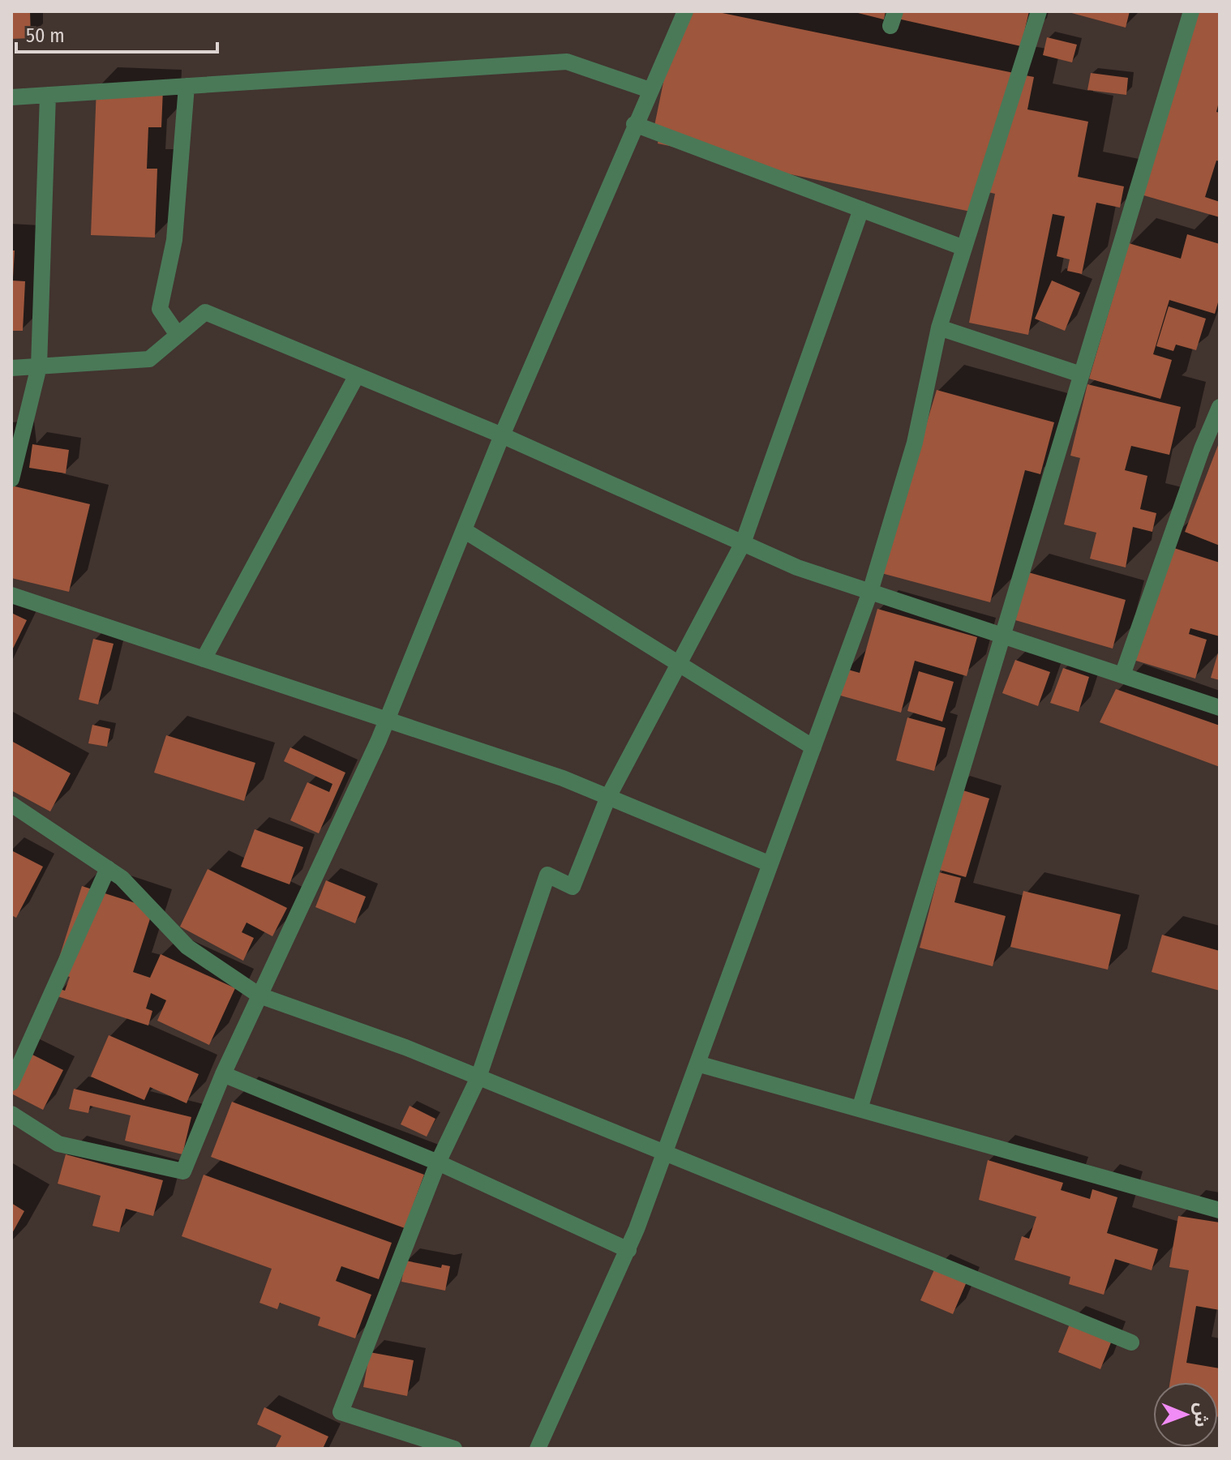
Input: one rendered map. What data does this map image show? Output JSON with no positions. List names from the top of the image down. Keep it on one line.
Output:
{"scale_bar":"50 m","north":"right"}
